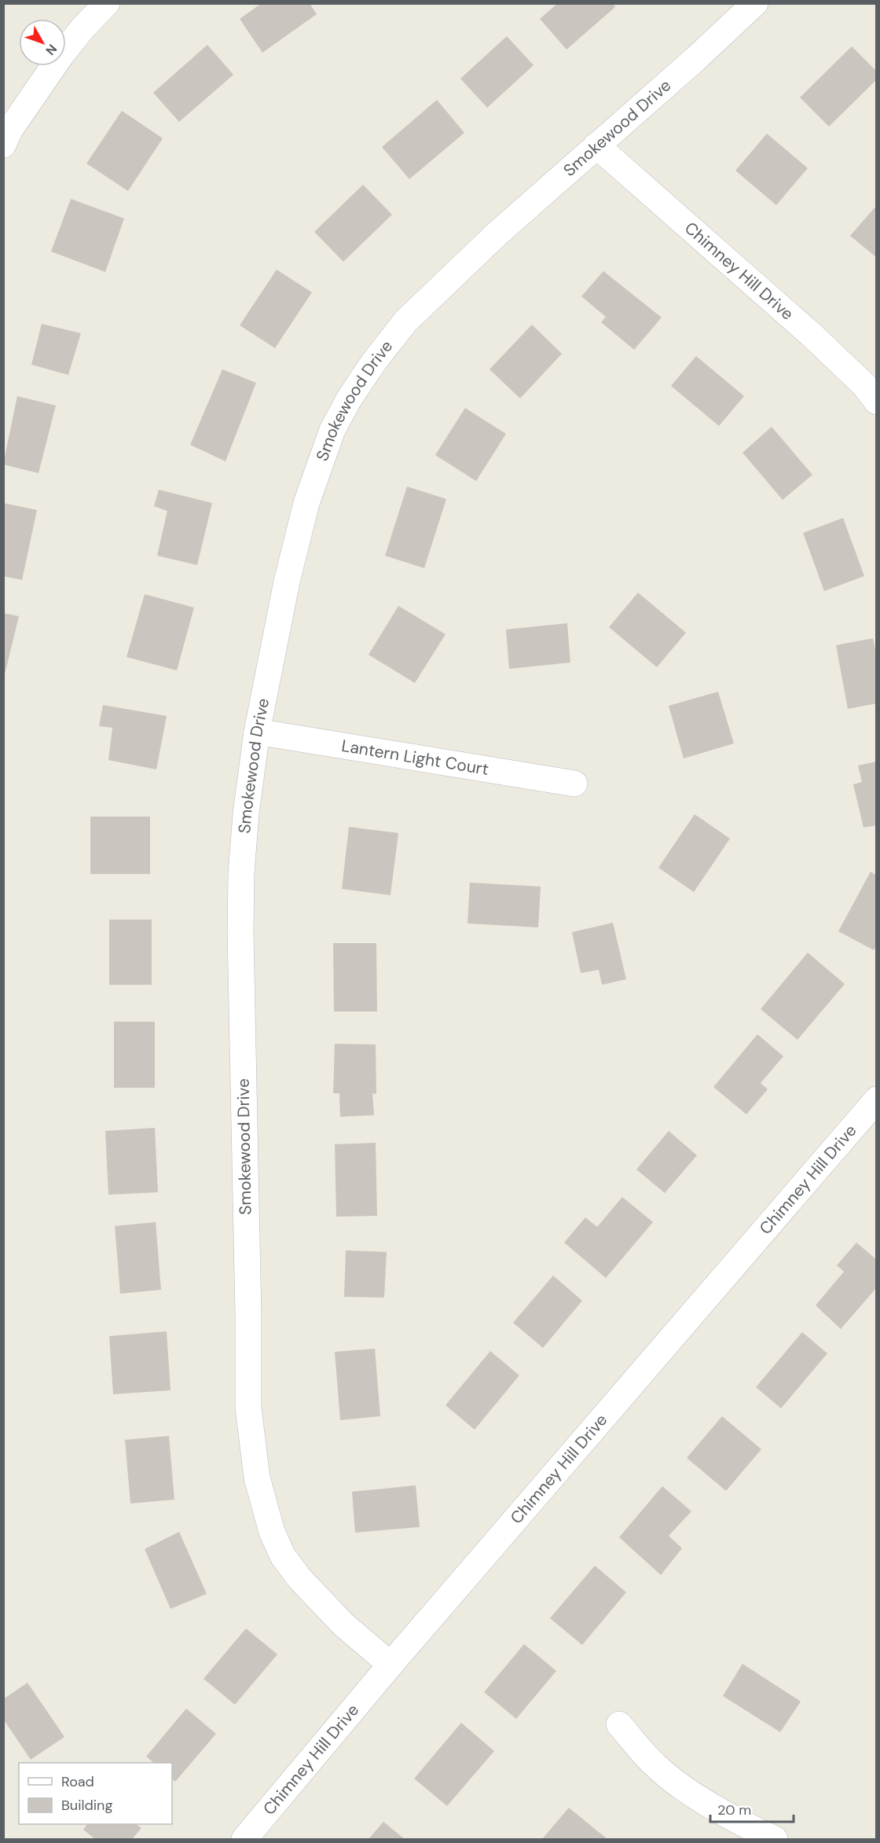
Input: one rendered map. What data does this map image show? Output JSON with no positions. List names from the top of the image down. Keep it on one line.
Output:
{"streets":{"street":["Smokewood Drive","Chimney Hill Drive","Lantern Light Court"]},"crossings":[["Smokewood Drive","Chimney Hill Drive"],["Smokewood Drive","Lantern Light Court"]],"legend":["Road","Building"],"scale_bar":"20 m","north":"bottom right"}
